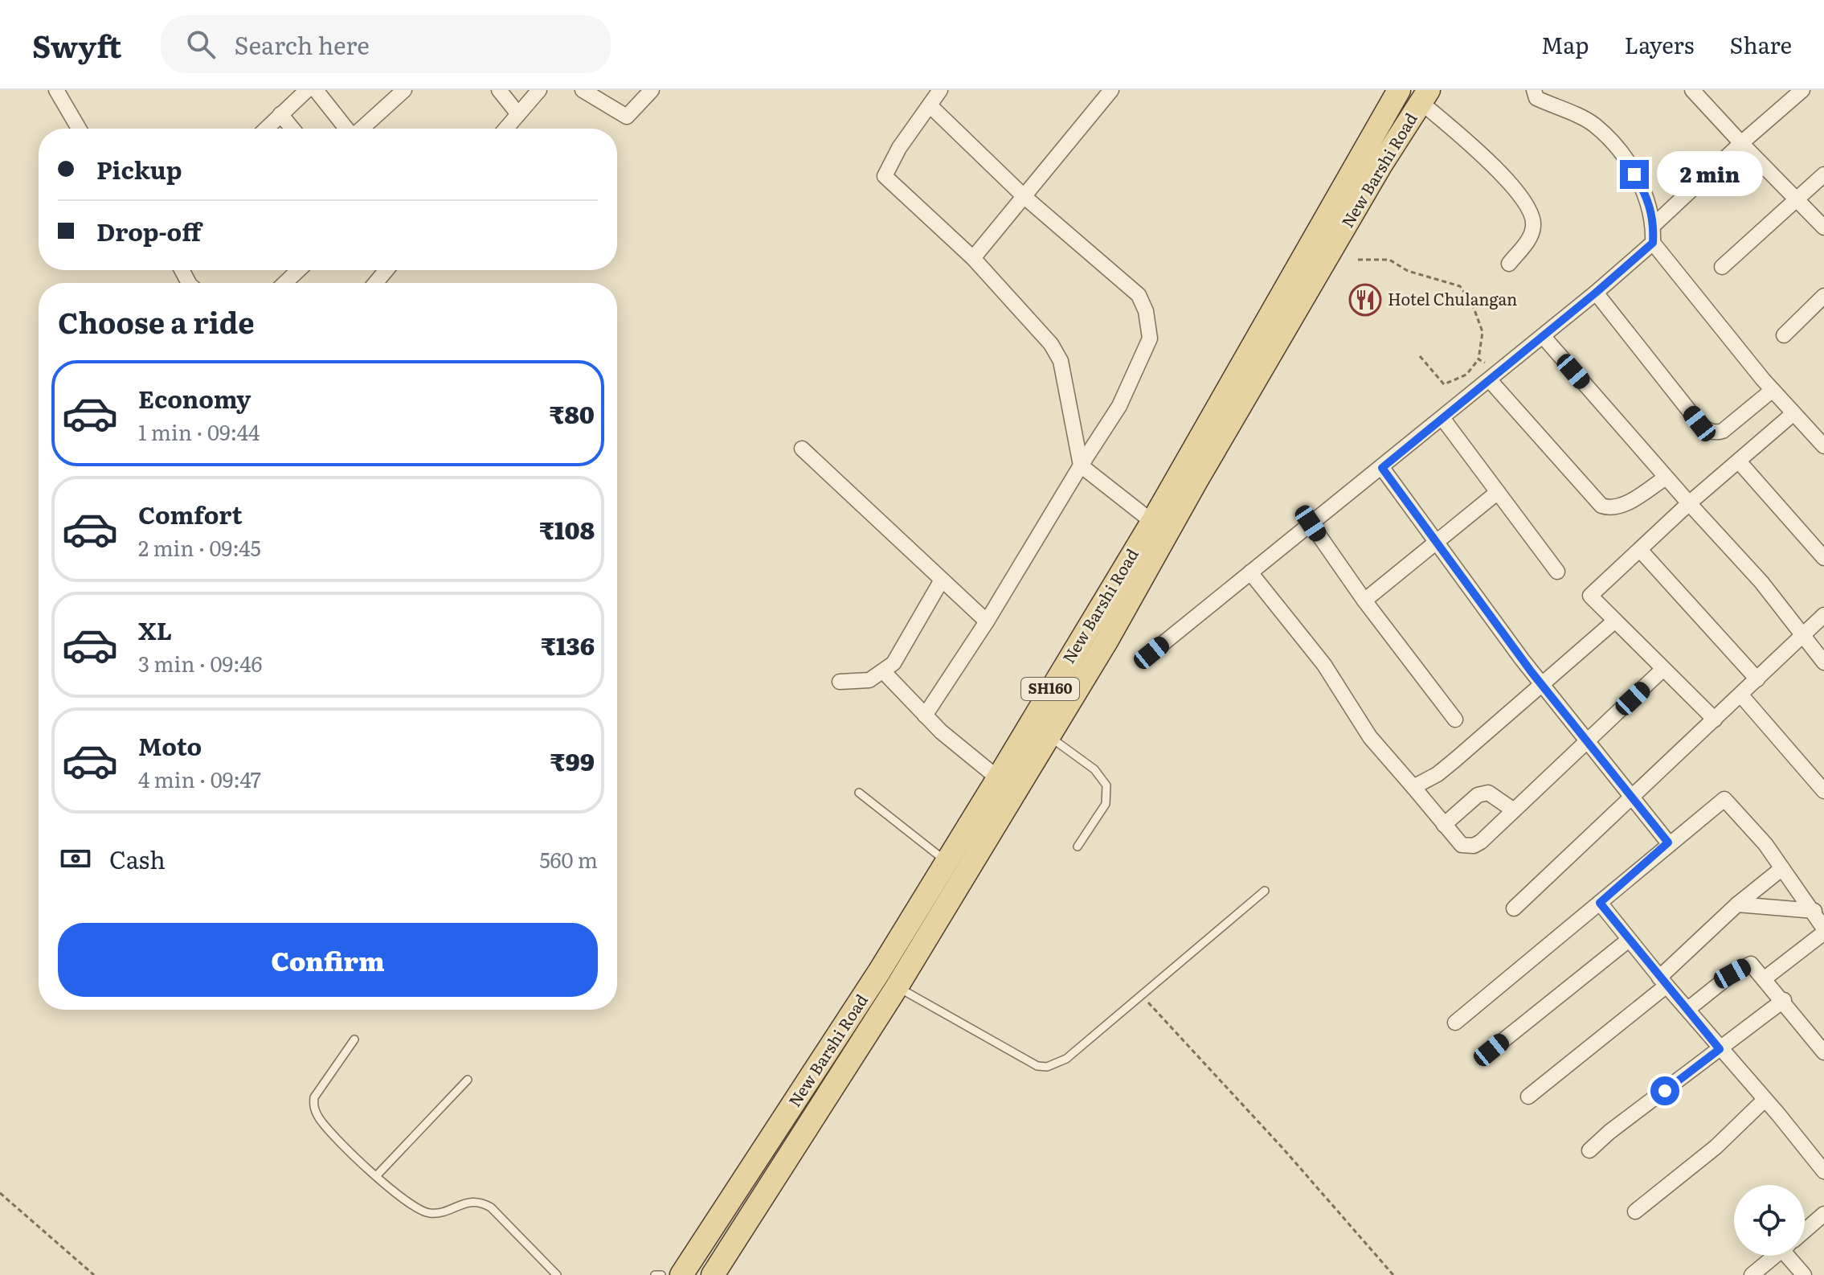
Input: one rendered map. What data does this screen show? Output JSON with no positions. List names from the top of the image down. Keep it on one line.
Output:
{"streets":{"main road":["New Barshi Road","SH160"]},"places":{"restaurant":["Hotel Chulangan"]},"page":{"header":"Swyft","search":"Search here","nav":["Map","Layers","Share"],"banner":["Pickup","Drop-off"],"bubble":"2 min","heading":"Choose a ride","list":[{"name":"Economy","note":"1 min · 09:44","value":"₹80"},{"name":"Comfort","note":"2 min · 09:45","value":"₹108"},{"name":"XL","note":"3 min · 09:46","value":"₹136"},{"name":"Moto","note":"4 min · 09:47","value":"₹99"}],"pay":["Cash","560 m"],"buttons":"Confirm"}}
